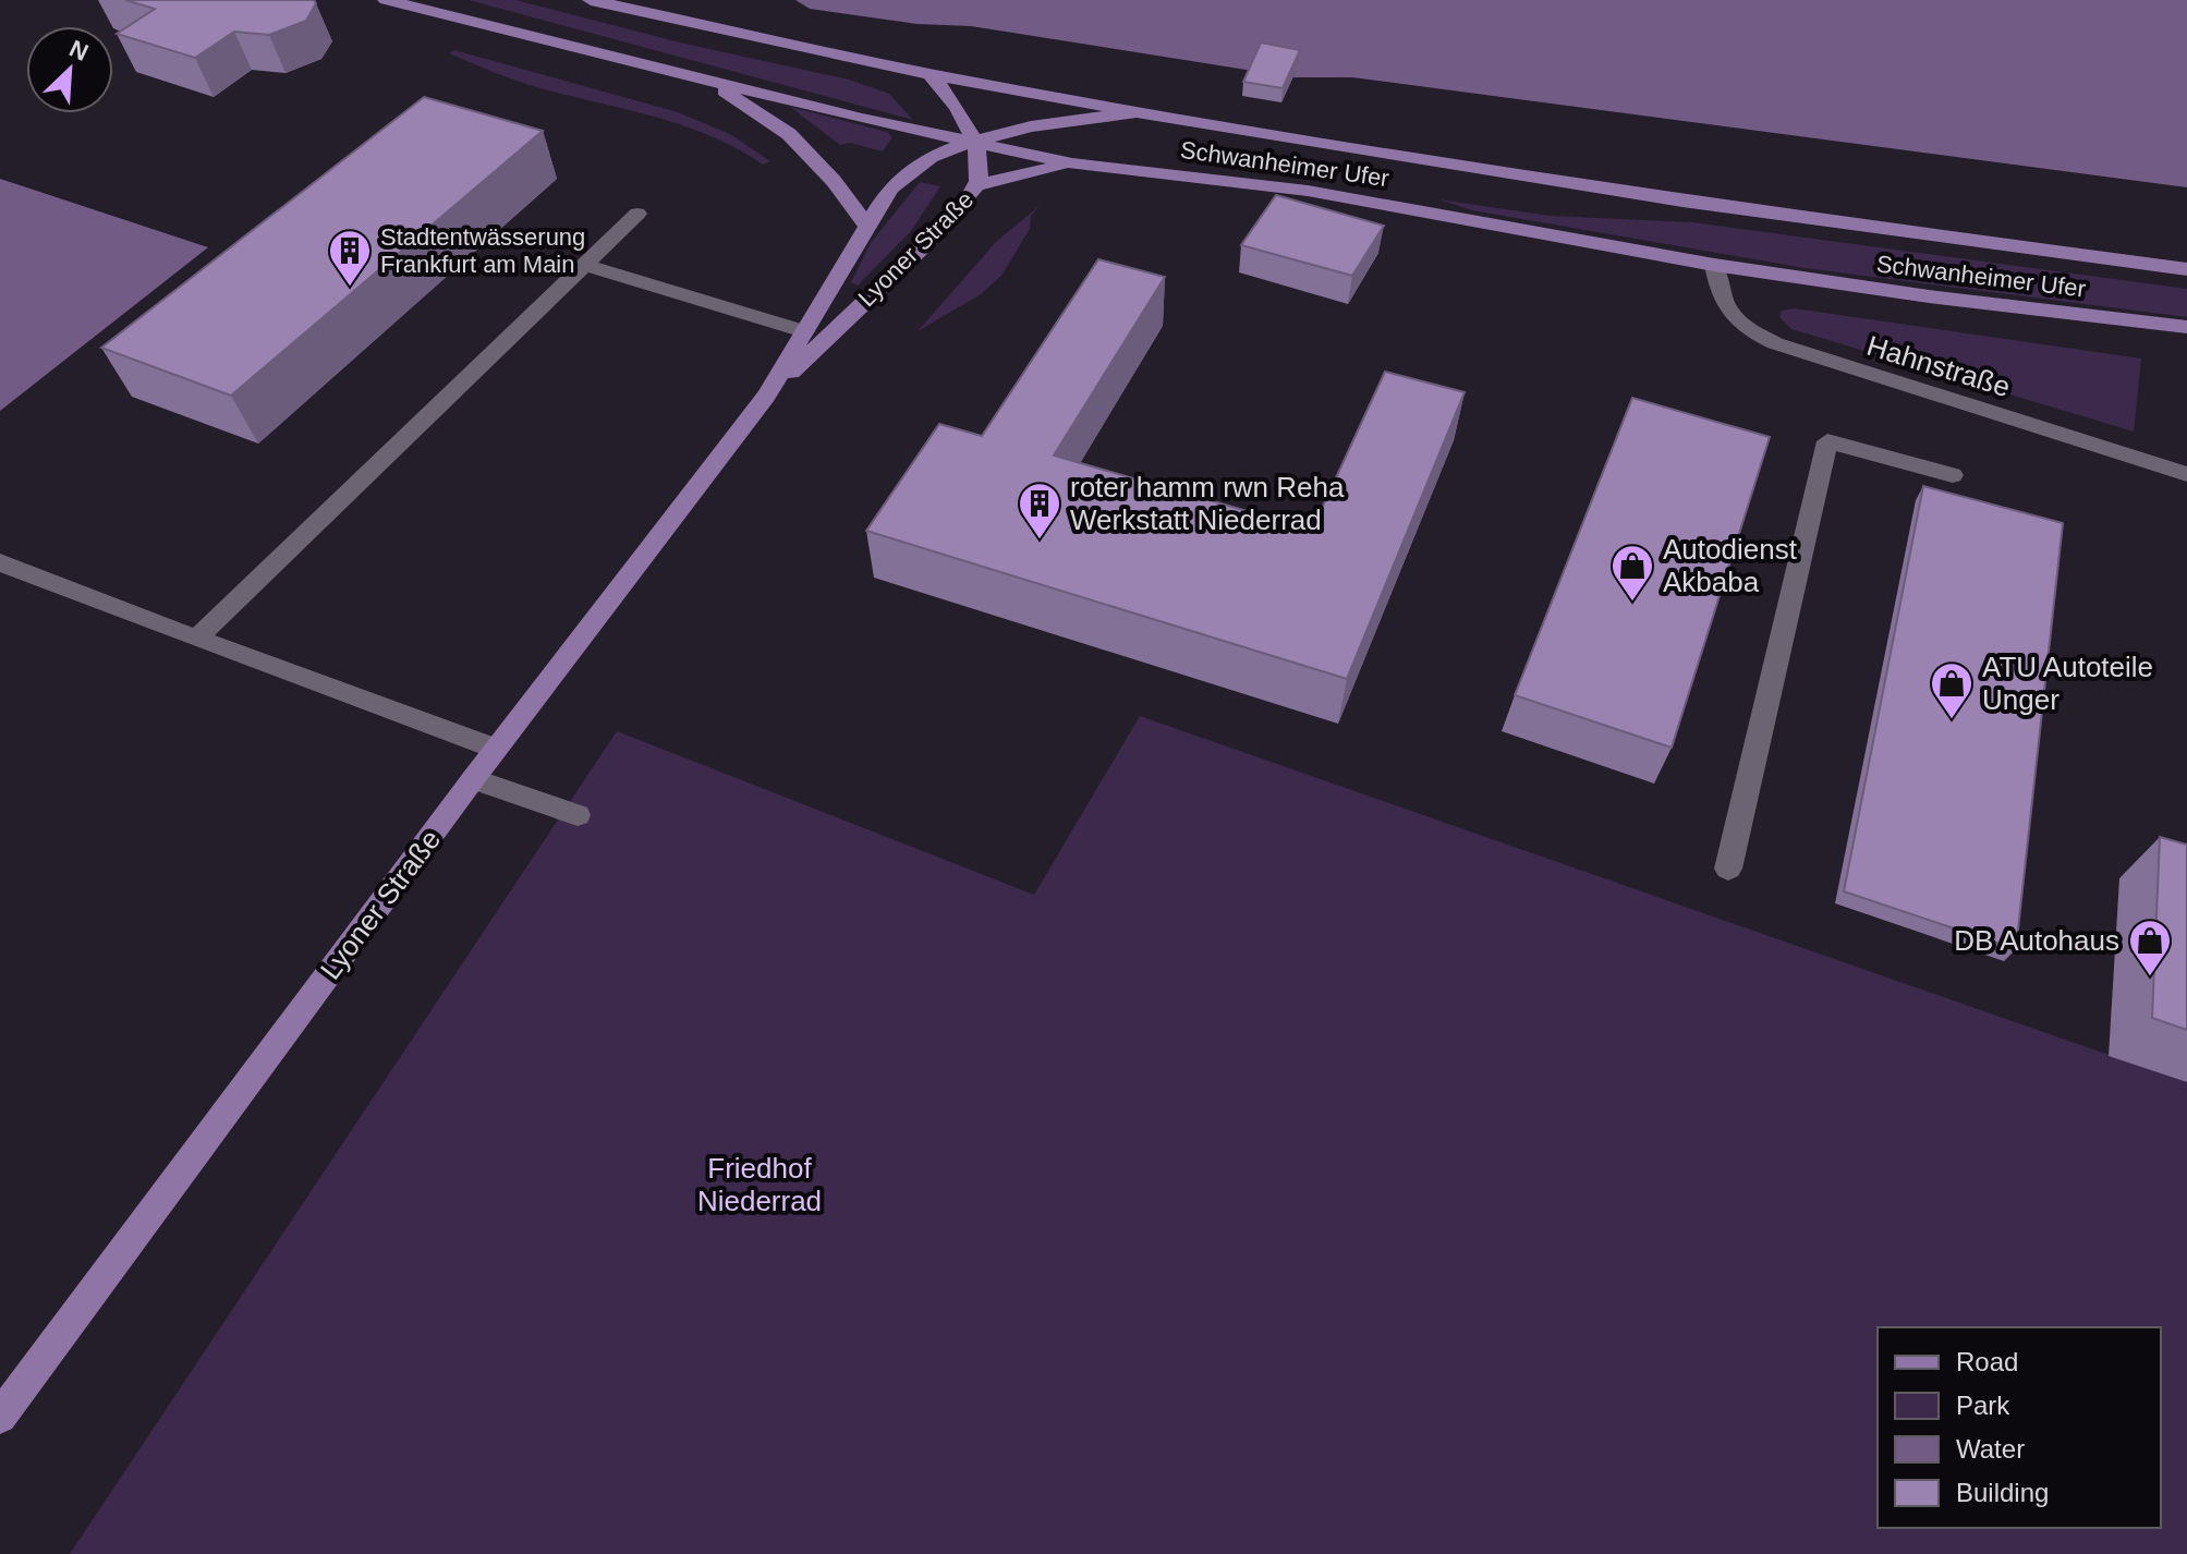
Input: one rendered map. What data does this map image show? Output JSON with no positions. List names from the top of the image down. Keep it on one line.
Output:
{"streets":{"main road":["Schwanheimer Ufer","Lyoner Straße"],"street":["Hahnstraße"]},"crossings":[["Schwanheimer Ufer","Lyoner Straße"],["Schwanheimer Ufer","Hahnstraße"]],"parks":["Friedhof Niederrad"],"places":{"building":["Stadtentwässerung Frankfurt am Main","roter hamm rwn Reha Werkstatt Niederrad"],"shop":["Autodienst Akbaba","ATU Autoteile Unger","DB Autohaus"]},"legend":["Road","Park","Water","Building"],"north":"top right"}
